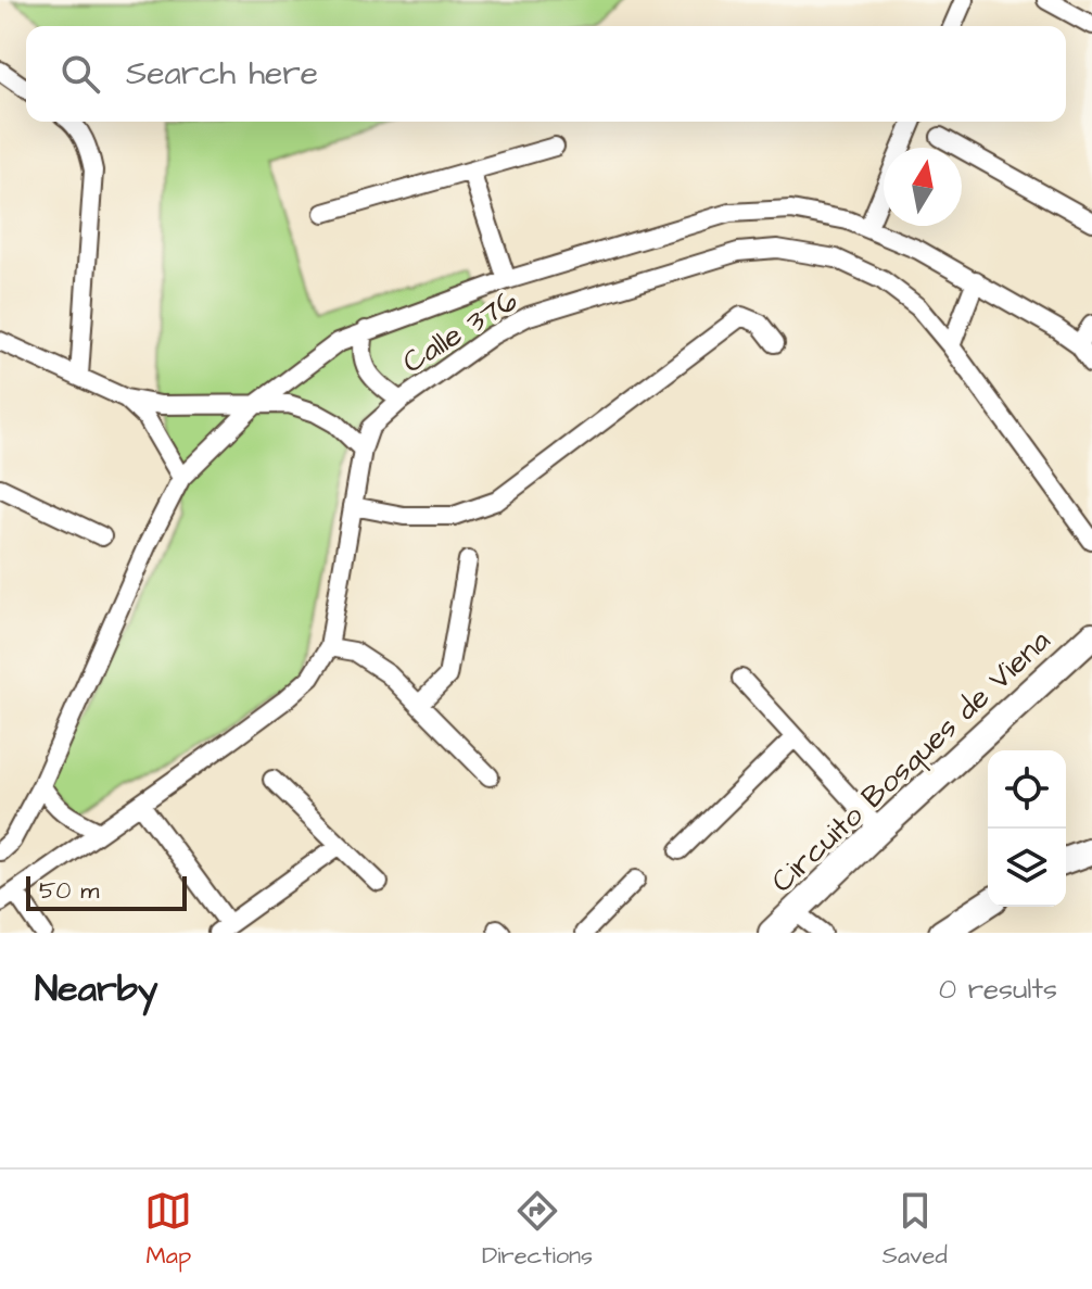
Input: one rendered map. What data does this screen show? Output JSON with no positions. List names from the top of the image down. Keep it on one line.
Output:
{"streets":{"main road":["Circuito Bosques de Viena"],"street":["Calle 376"]},"scale_bar":"50 m","north":"top","page":{"search":"Search here","scale":"50 m","heading":["Nearby","0 results"],"nav":["Map","Directions","Saved"]}}
